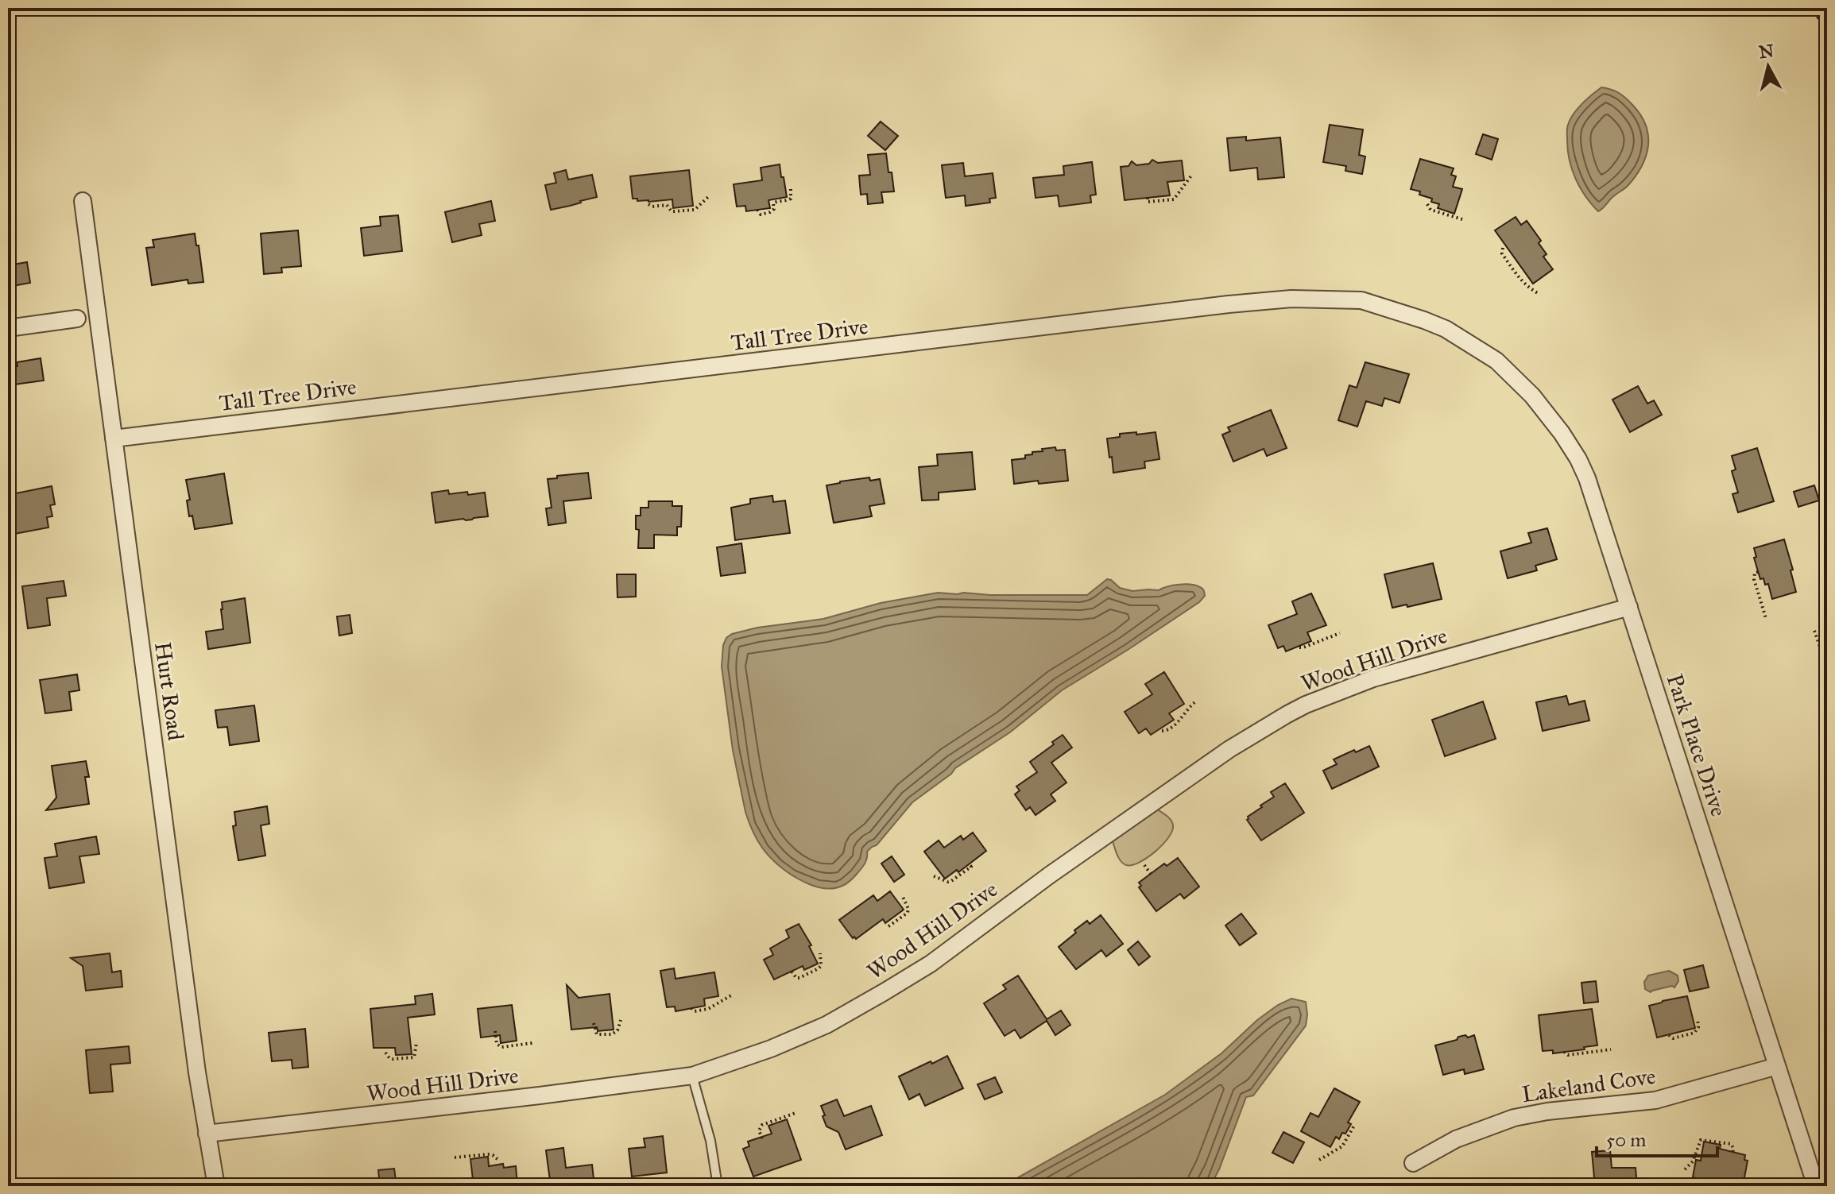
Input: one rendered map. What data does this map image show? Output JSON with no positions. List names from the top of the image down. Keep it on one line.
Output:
{"streets":{"street":["Tall Tree Drive","Wood Hill Drive","Hurt Road","Park Place Drive","Lakeland Cove"]},"crossings":[["Tall Tree Drive","Hurt Road"],["Tall Tree Drive","Park Place Drive"],["Wood Hill Drive","Hurt Road"],["Wood Hill Drive","Park Place Drive"],["Park Place Drive","Lakeland Cove"]],"scale_bar":"50 m","north":"top"}
